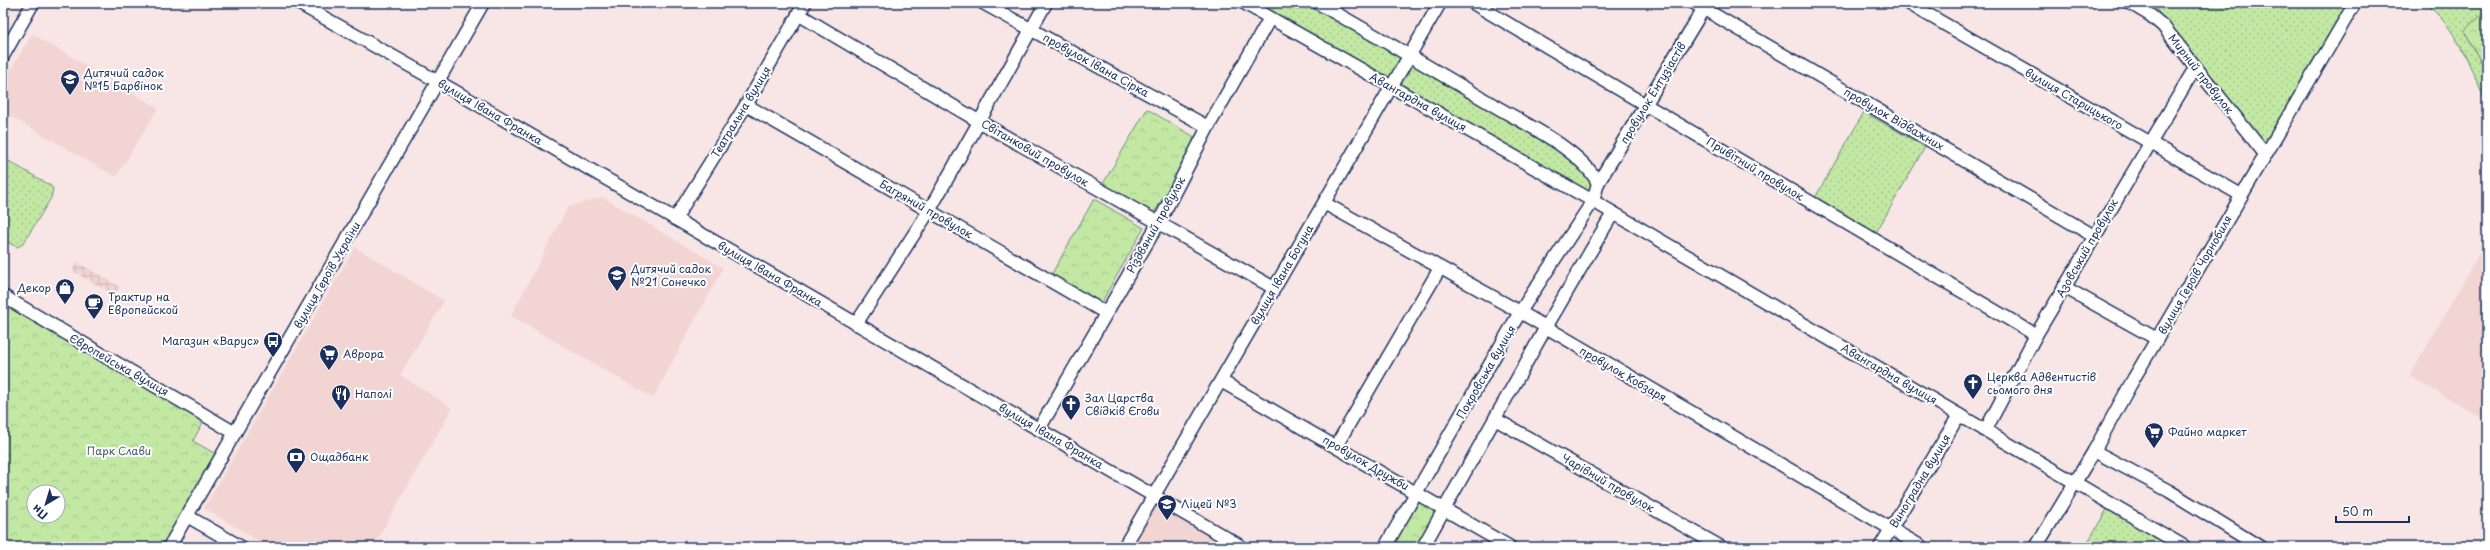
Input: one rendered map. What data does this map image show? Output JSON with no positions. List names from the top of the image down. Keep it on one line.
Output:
{"streets":{"street":["провулок Івана Сірка","Мирний провулок","провулок Ентузіастів","вулиця Старицького","Авангардна вулиця","вулиця Івана Франка","Театральна вулиця","провулок Відважних","Світанковий провулок","Привітний провулок","Багряний провулок","Різдвяний провулок","Азовський провулок","вулиця Героїв України","вулиця Івана Богуна","вулиця Героїв Чорнобиля","Європейська вулиця","Покровська вулиця","провулок Кобзаря","провулок Дружби","Виноградна вулиця","Чарівний провулок"]},"crossings":[["провулок Івана Сірка","Різдвяний провулок"],["Мирний провулок","Азовський провулок"],["Мирний провулок","вулиця Героїв Чорнобиля"],["провулок Ентузіастів","провулок Відважних"],["провулок Ентузіастів","Привітний провулок"],["вулиця Старицького","Азовський провулок"],["вулиця Старицького","вулиця Героїв Чорнобиля"],["Авангардна вулиця","Різдвяний провулок"],["Авангардна вулиця","Азовський провулок"],["Авангардна вулиця","вулиця Івана Богуна"],["Авангардна вулиця","вулиця Героїв Чорнобиля"],["Авангардна вулиця","Покровська вулиця"],["Авангардна вулиця","Виноградна вулиця"],["вулиця Івана Франка","Театральна вулиця"],["вулиця Івана Франка","Різдвяний провулок"],["вулиця Івана Франка","вулиця Героїв України"],["вулиця Івана Франка","вулиця Івана Богуна"],["Театральна вулиця","Світанковий провулок"],["Театральна вулиця","Багряний провулок"],["провулок Відважних","Азовський провулок"],["Світанковий провулок","Різдвяний провулок"],["Світанковий провулок","вулиця Івана Богуна"],["Привітний провулок","Азовський провулок"],["Багряний провулок","Різдвяний провулок"],["вулиця Героїв України","Європейська вулиця"],["вулиця Івана Богуна","провулок Кобзаря"],["вулиця Івана Богуна","провулок Дружби"],["Покровська вулиця","провулок Кобзаря"],["Покровська вулиця","провулок Дружби"],["провулок Кобзаря","Виноградна вулиця"]],"parks":["Парк Слави"],"places":{"school or university":["Дитячий садок №15 Барвінок","Дитячий садок №21 Сонечко","Ліцей №3"],"shop":["Декор"],"cafe":["Трактир на Европейской"],"bus stop":["Магазин «Варус»"],"supermarket":["Аврора","Файно маркет"],"church":["Церква Адвентистів сьомого дня","Зал Царства Свідків Єгови"],"restaurant":["Наполі"],"bank":["Ощадбанк"]},"scale_bar":"50 m","north":"bottom left"}
